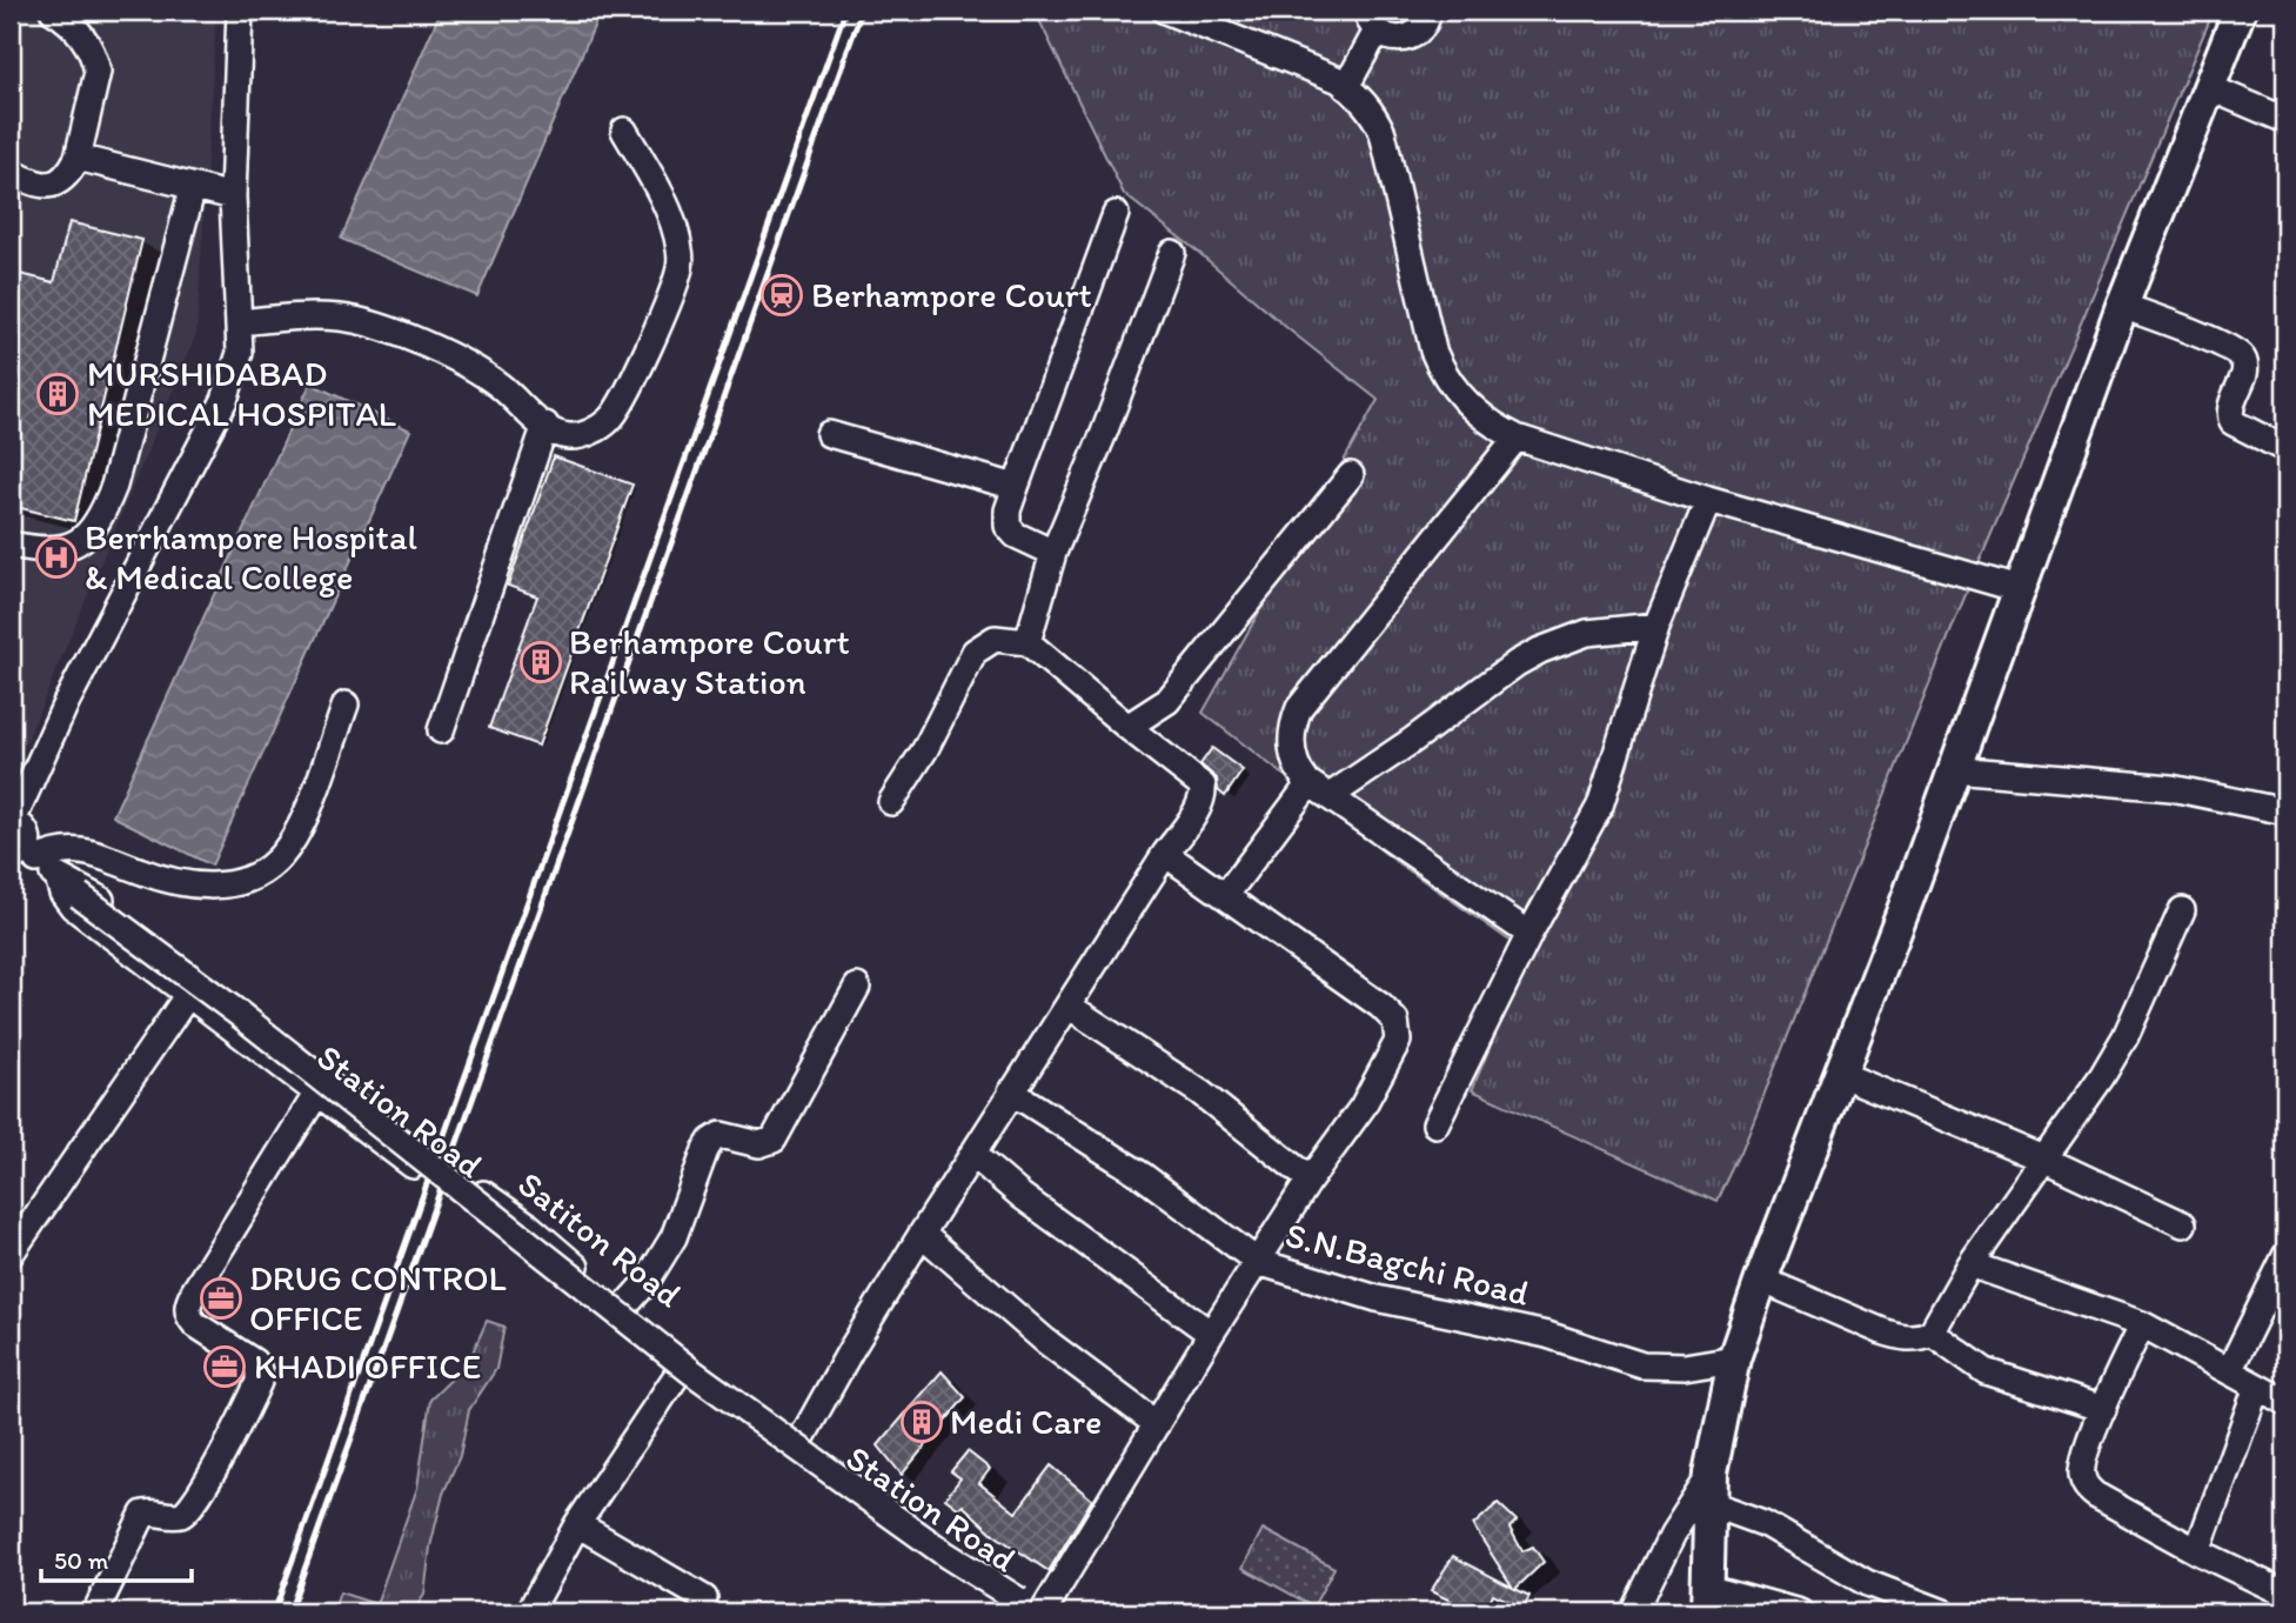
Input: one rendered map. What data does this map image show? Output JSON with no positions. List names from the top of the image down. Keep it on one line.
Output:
{"streets":{"street":["Station Road","Satiton Road","S.N.Bagchi Road"]},"crossings":[["Station Road","Satiton Road"]],"places":{"station":["Berhampore Court"],"building":["MURSHIDABAD MEDICAL HOSPITAL","Berhampore Court Railway Station","Medi Care"],"hospital":["Berrhampore Hospital & Medical College"],"office":["DRUG CONTROL OFFICE","KHADI OFFICE"]},"scale_bar":"50 m"}
